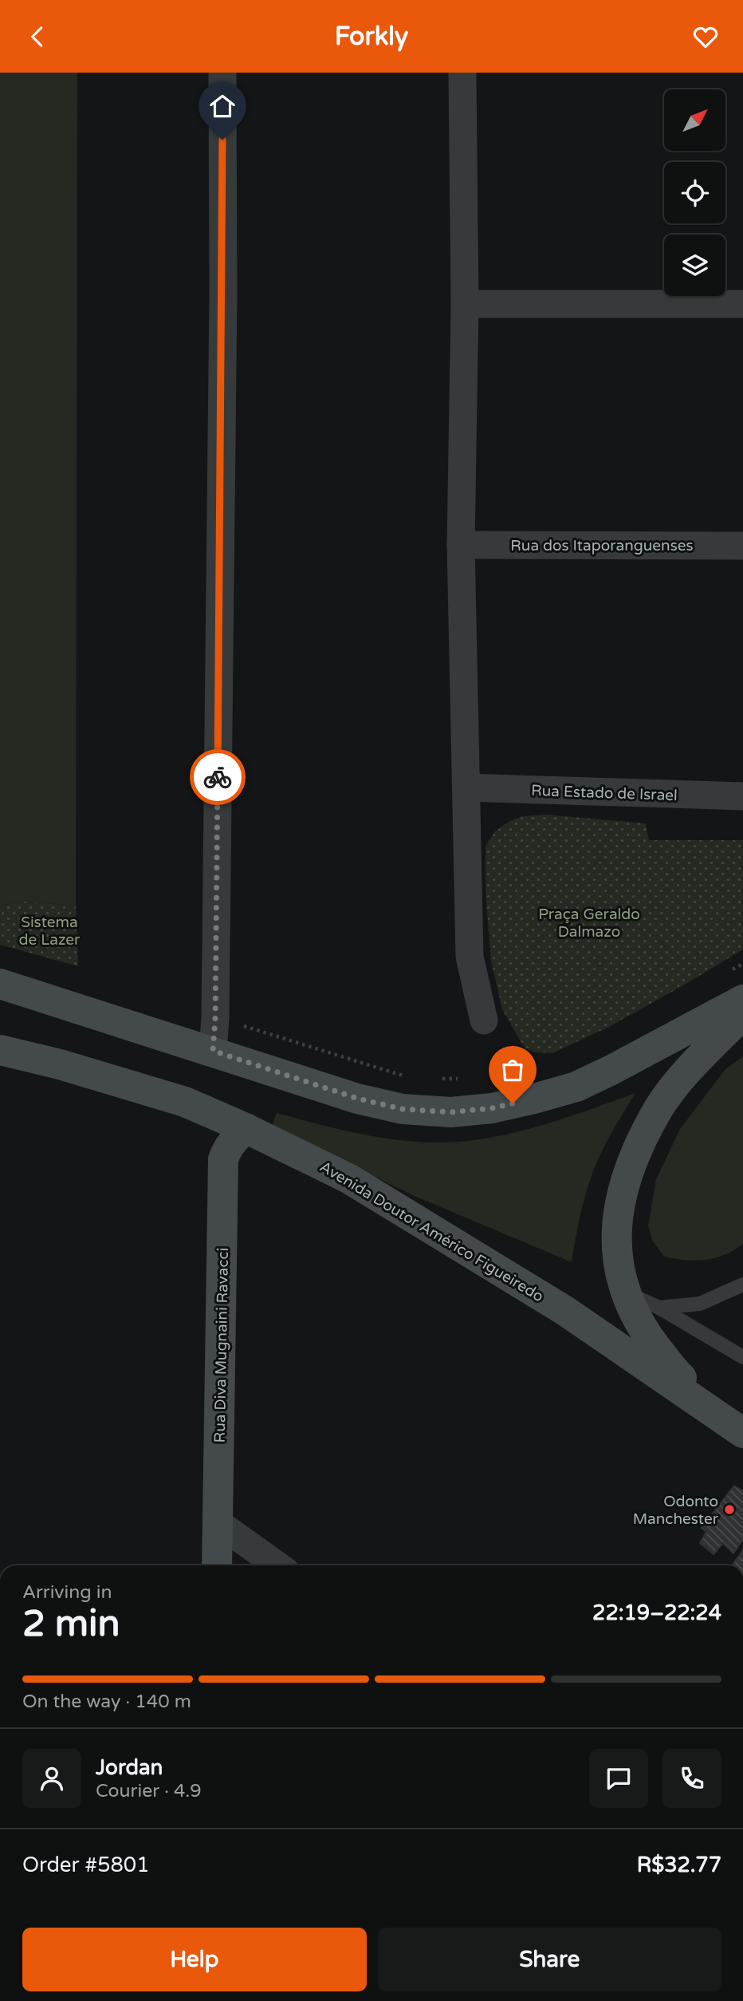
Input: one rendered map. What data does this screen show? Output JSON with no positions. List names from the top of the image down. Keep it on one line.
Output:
{"streets":{"main road":["Avenida Doutor Américo Figueiredo","Rua Diva Mugnaini Ravacci"],"street":["Rua dos Itaporanguenses","Rua Estado de Israel"]},"crossings":[["Avenida Doutor Américo Figueiredo","Rua Diva Mugnaini Ravacci"]],"parks":["Praça Geraldo Dalmazo","Sistema de Lazer"],"places":["Odonto Manchester"],"north":"top right","page":{"header":"Forkly","heading":["2 min","Arriving in","22:19–22:24"],"panel":["Jordan","Courier · 4.9","Order #5801","R$32.77"],"bar":"On the way · 140 m","buttons":["Help","Share"]}}
